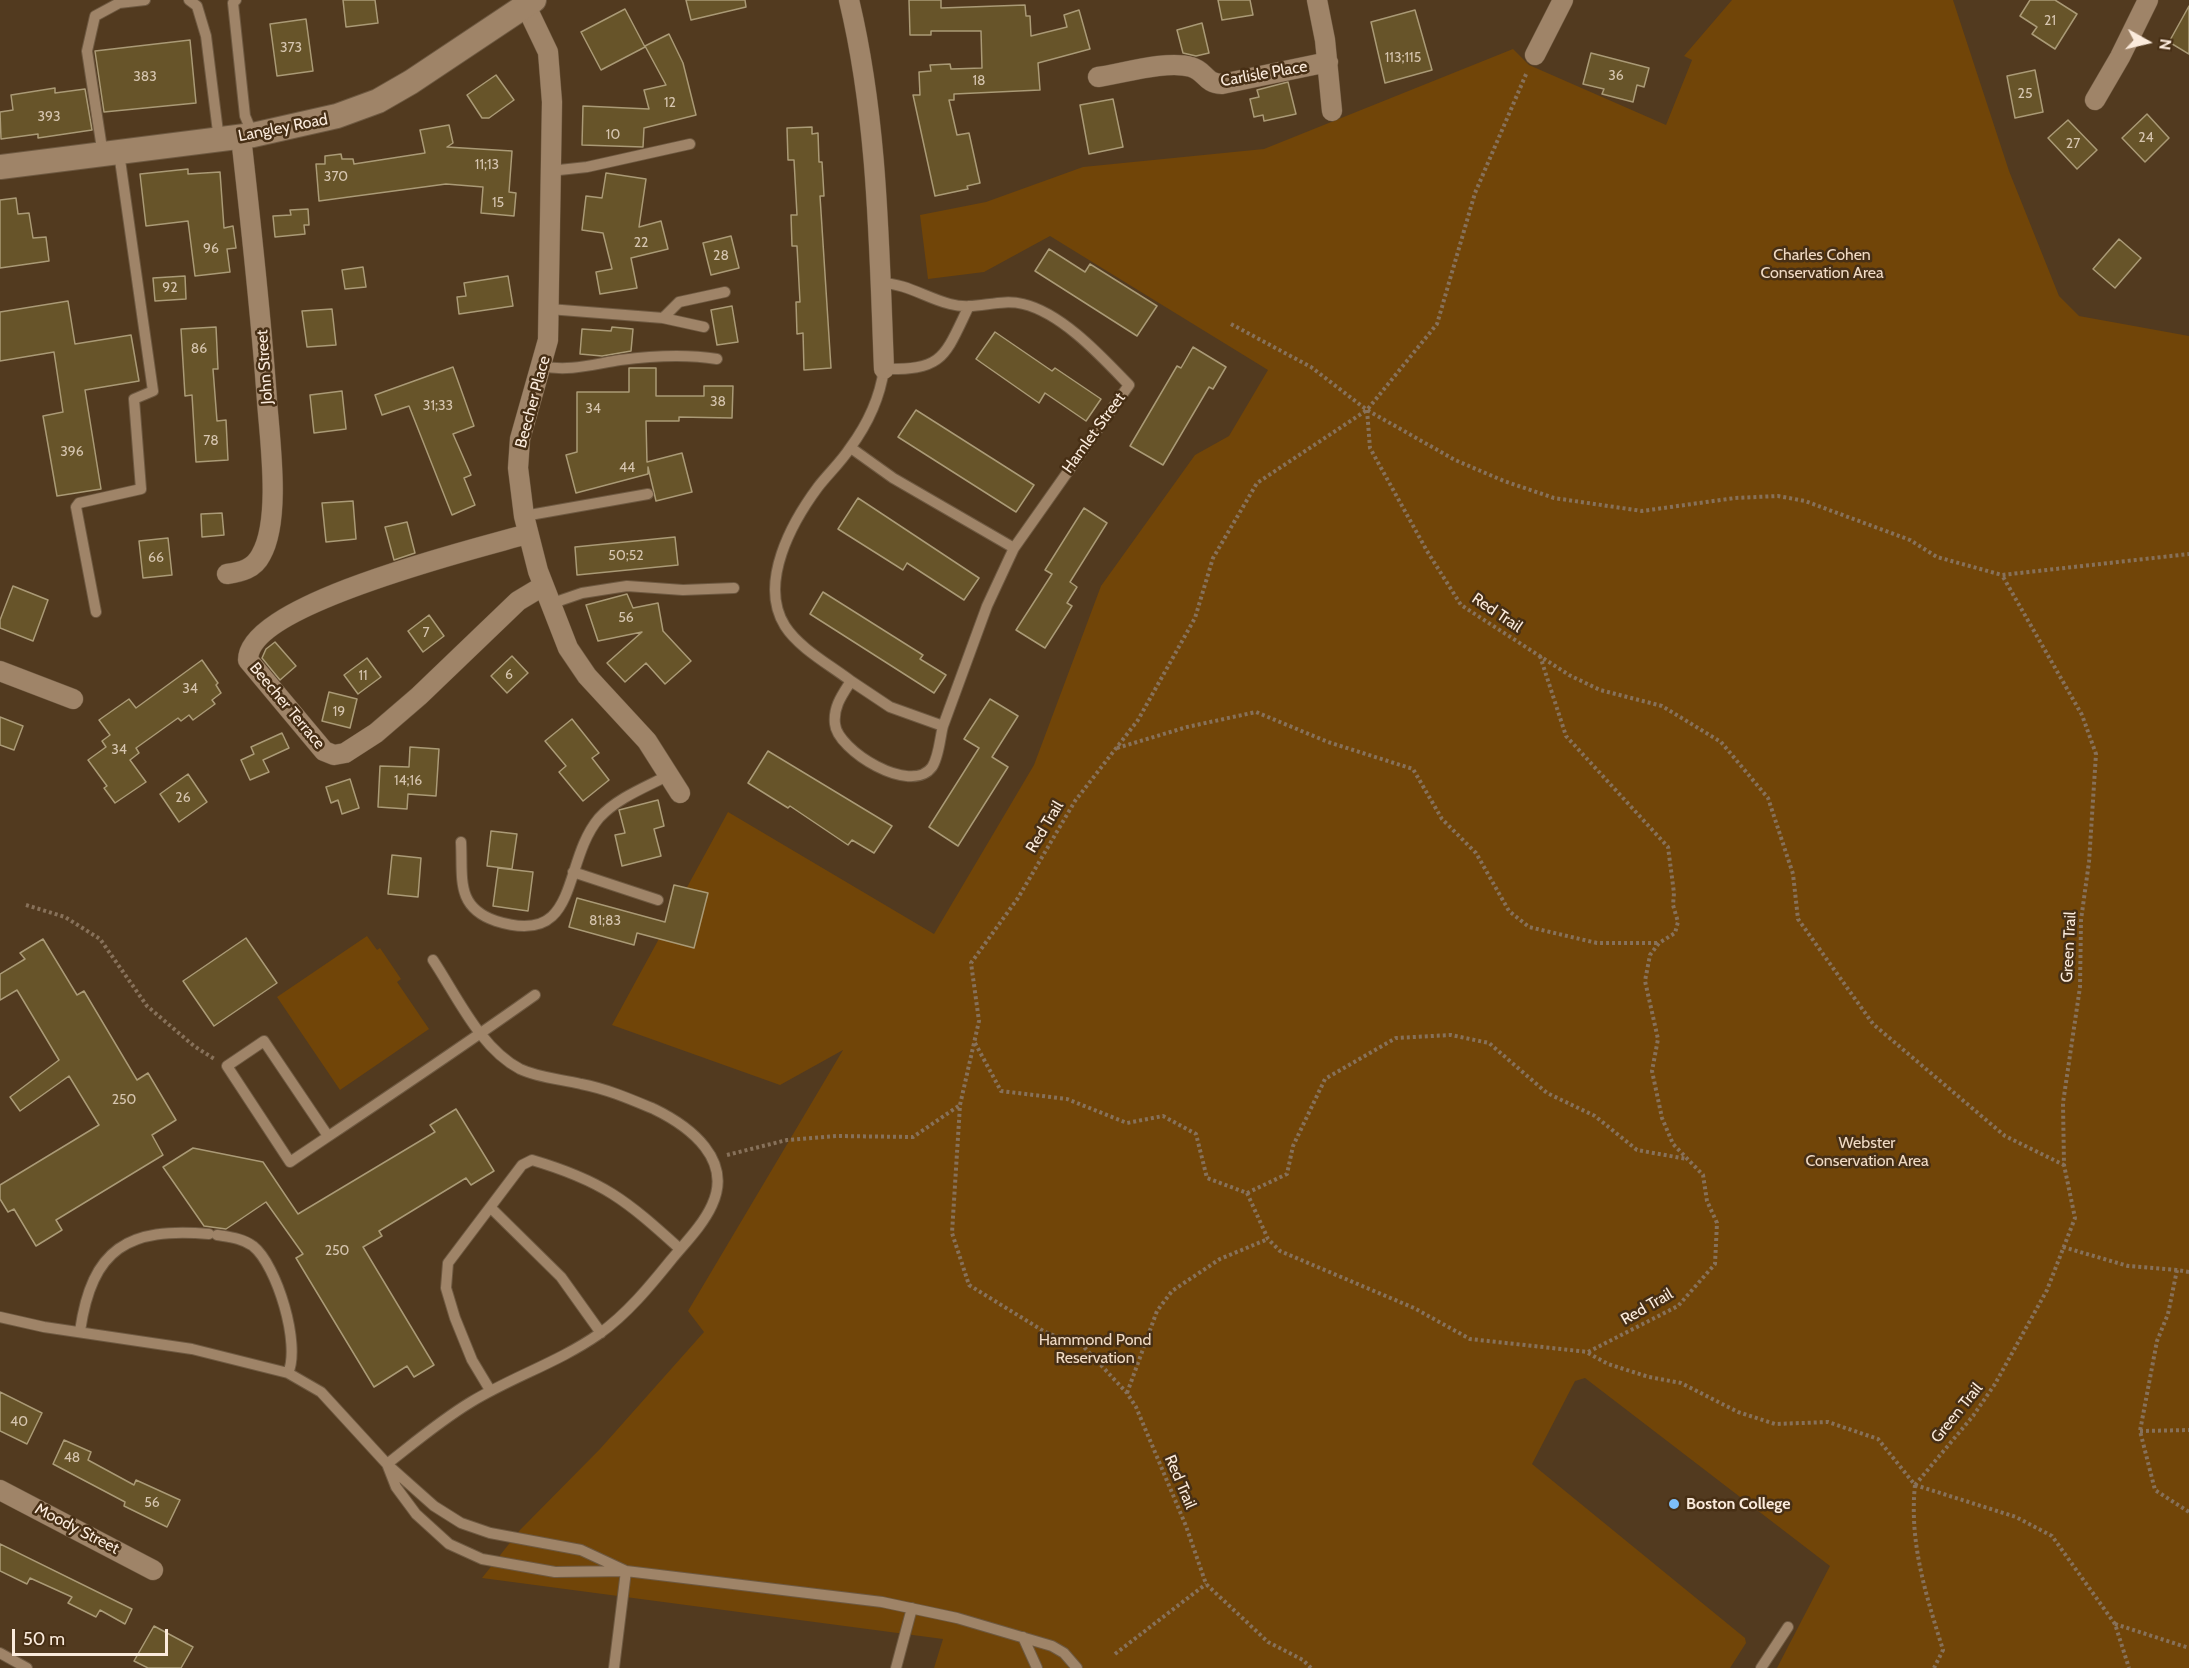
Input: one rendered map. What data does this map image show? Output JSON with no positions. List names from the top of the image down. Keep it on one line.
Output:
{"streets":{"street":["Carlisle Place","Langley Road","John Street","Beecher Place","Beecher Terrace","Moody Street"],"lane":["Hamlet Street"],"path":["Red Trail","Green Trail"]},"crossings":[["Langley Road","John Street"],["Langley Road","Beecher Place"],["Beecher Place","Beecher Terrace"]],"parks":["Charles Cohen Conservation Area","Webster Conservation Area","Hammond Pond Reservation"],"places":["Boston College"],"house_numbers":["21","373","113;115","36","383","18","25","12","393","10","24","27","11;13","370","15","22","96","28","92","86","38","31;33","34","78","396","44","50;52","66","56","7","6","11","34","19","34","14;16","26","81;83","250","250","40","48","56"],"scale_bar":"50 m","north":"right"}
